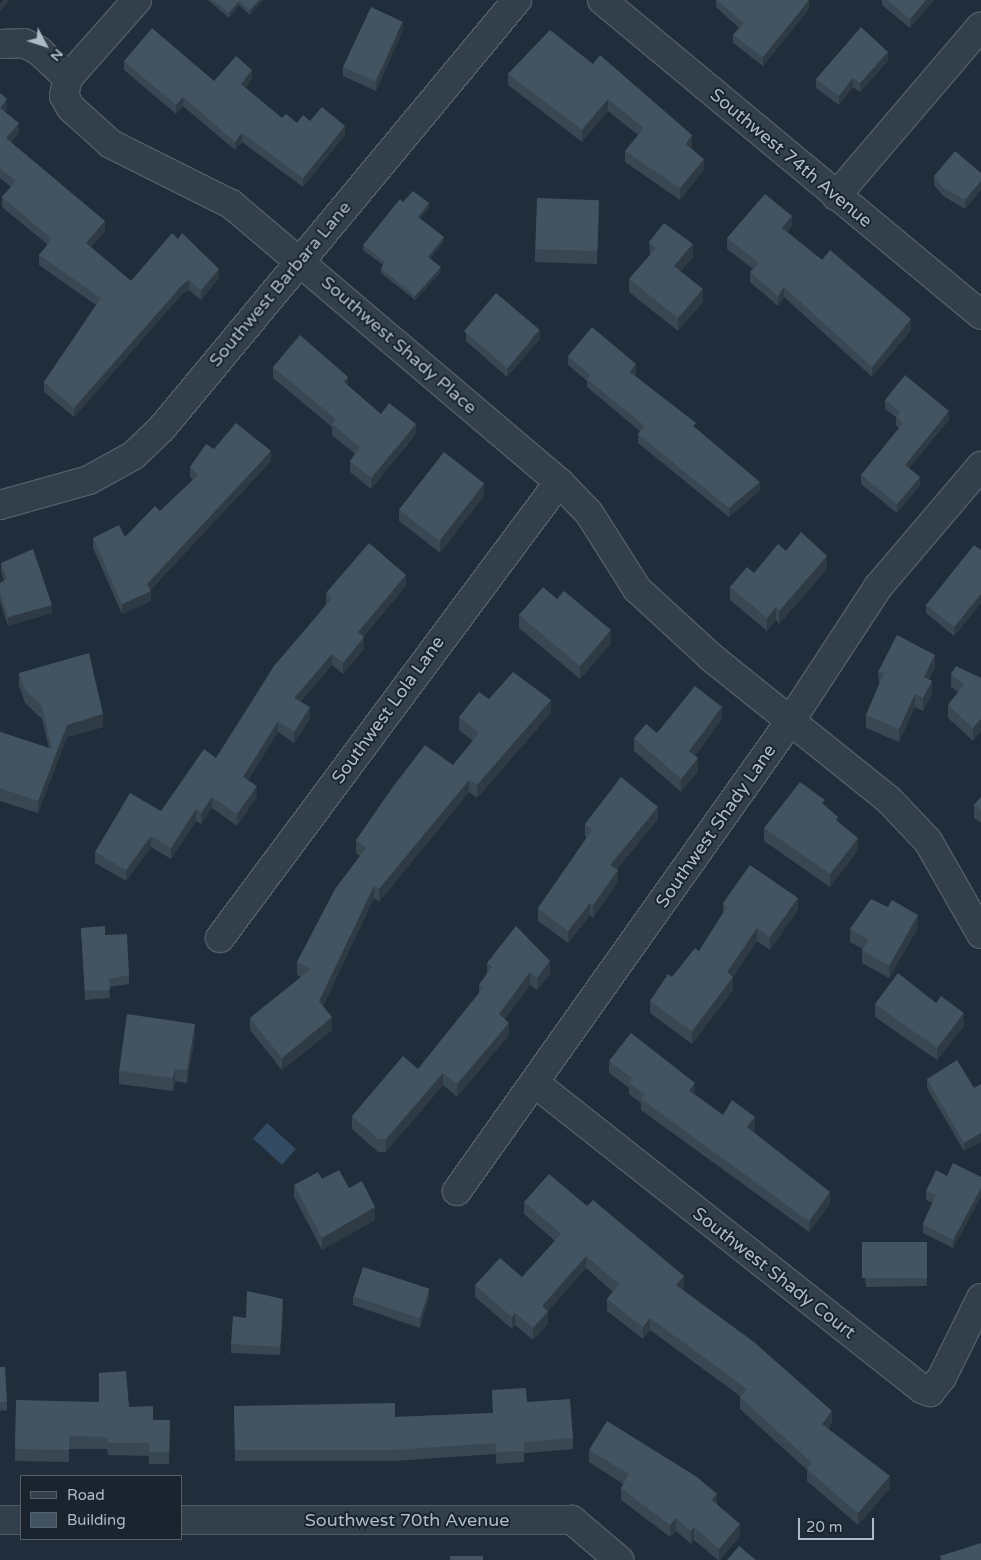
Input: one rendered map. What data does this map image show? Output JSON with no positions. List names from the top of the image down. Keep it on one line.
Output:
{"streets":{"street":["Southwest 74th Avenue","Southwest Barbara Lane","Southwest Shady Place","Southwest Lola Lane","Southwest Shady Lane","Southwest Shady Court","Southwest 70th Avenue"]},"crossings":[["Southwest Barbara Lane","Southwest Shady Place"],["Southwest Shady Place","Southwest Lola Lane"],["Southwest Shady Place","Southwest Shady Lane"],["Southwest Shady Lane","Southwest Shady Court"]],"legend":["Road","Building"],"scale_bar":"20 m","north":"bottom right"}
